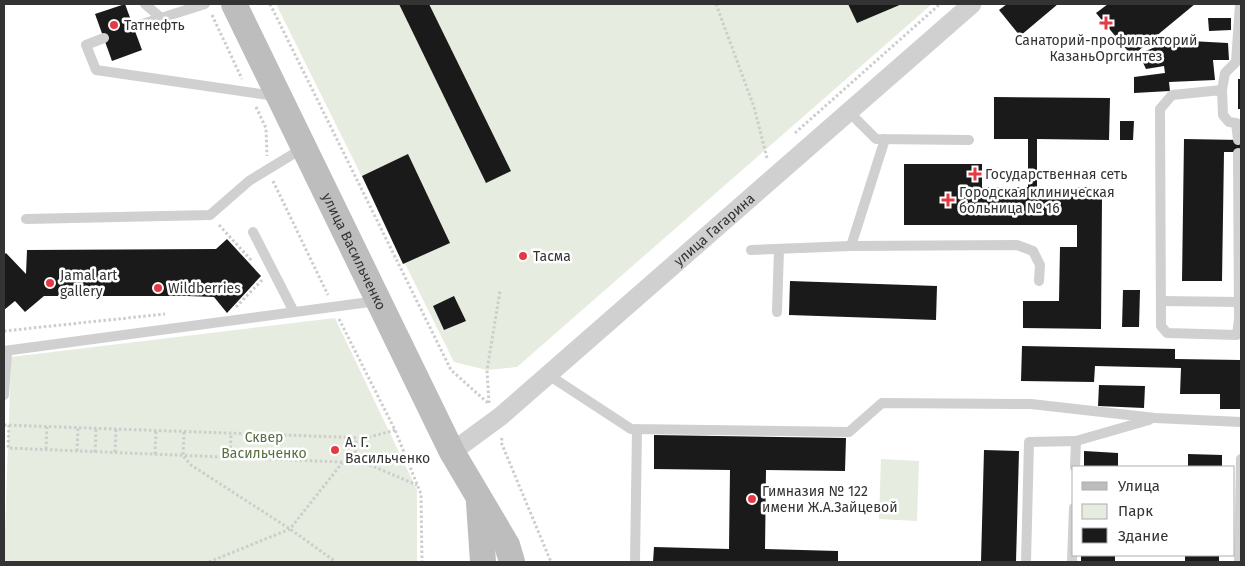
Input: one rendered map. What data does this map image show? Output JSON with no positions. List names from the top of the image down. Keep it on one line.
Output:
{"streets":{"main road":["улица Васильченко"],"street":["улица Гагарина"]},"crossings":[["улица Гагарина","улица Васильченко"]],"parks":["Сквер Васильченко"],"places":{"health":["Санаторий-профилакторий КазаньОргсинтез","Государственная сеть","Городская клиническая больница № 16"],"other":["Татнефть","Тасма","Jamal art gallery","Wildberries","А. Г. Васильченко","Гимназия № 122 имени Ж.А.Зайцевой"]},"legend":["Улица","Парк","Здание"]}
